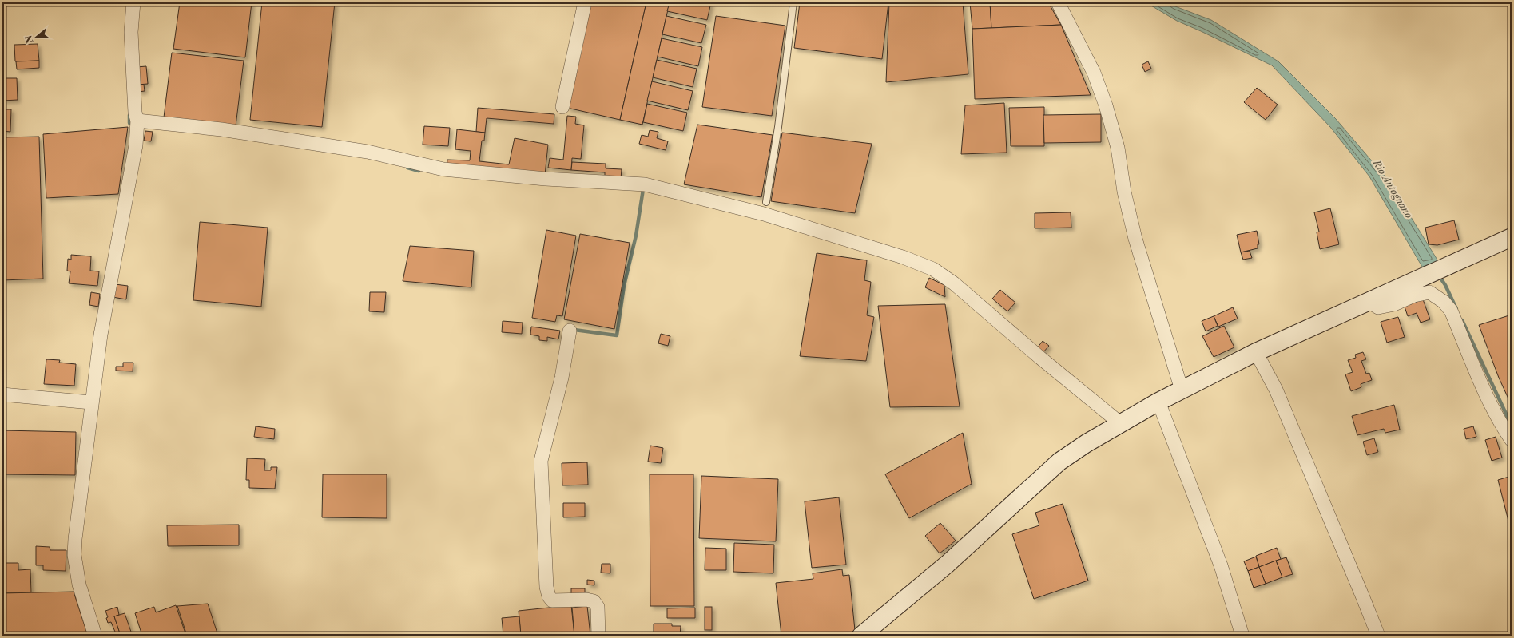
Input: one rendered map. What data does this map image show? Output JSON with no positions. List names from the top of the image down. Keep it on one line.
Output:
{"water":["Rio Antognano"],"north":"left"}
